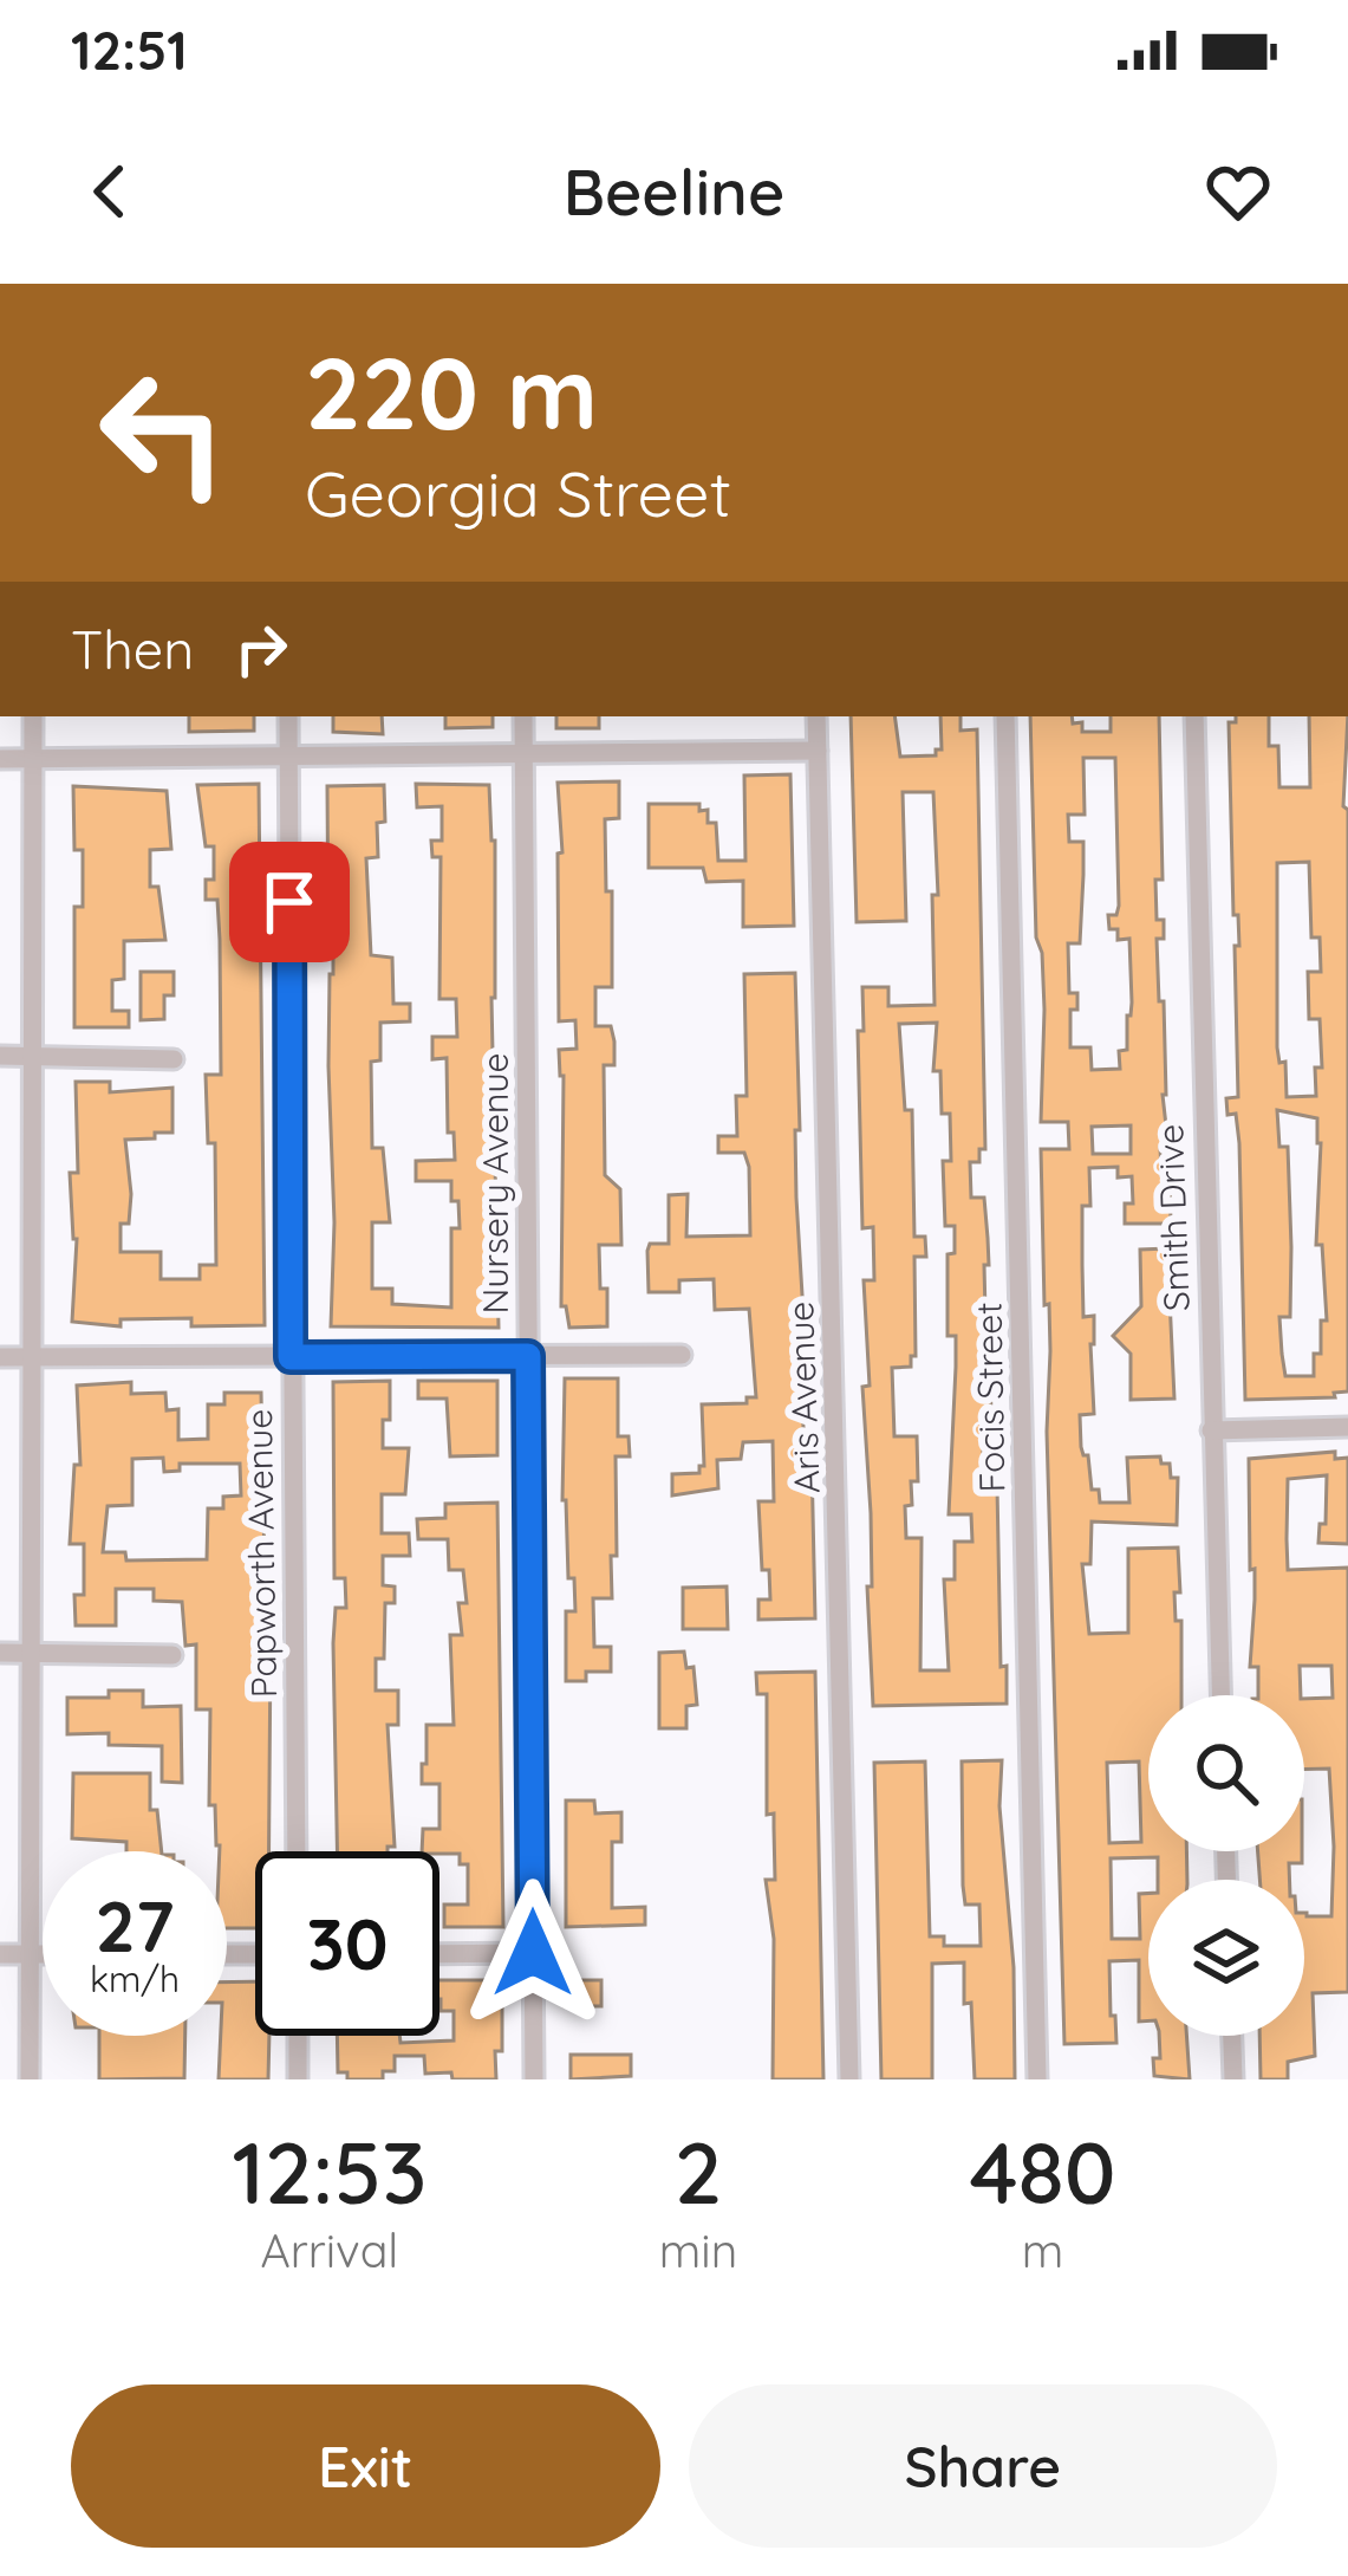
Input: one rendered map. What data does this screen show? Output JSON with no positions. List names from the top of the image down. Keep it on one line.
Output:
{"streets":{"street":["Nursery Avenue","Smith Drive","Aris Avenue","Focis Street","Papworth Avenue"]},"page":{"status":"12:51","header":"Beeline","turn":["220 m","Georgia Street"],"then":"Then","speed":"27 km/h","limit":"30","eta":["12:53","Arrival","2","min","480","m"],"buttons":["Exit","Share"]}}
